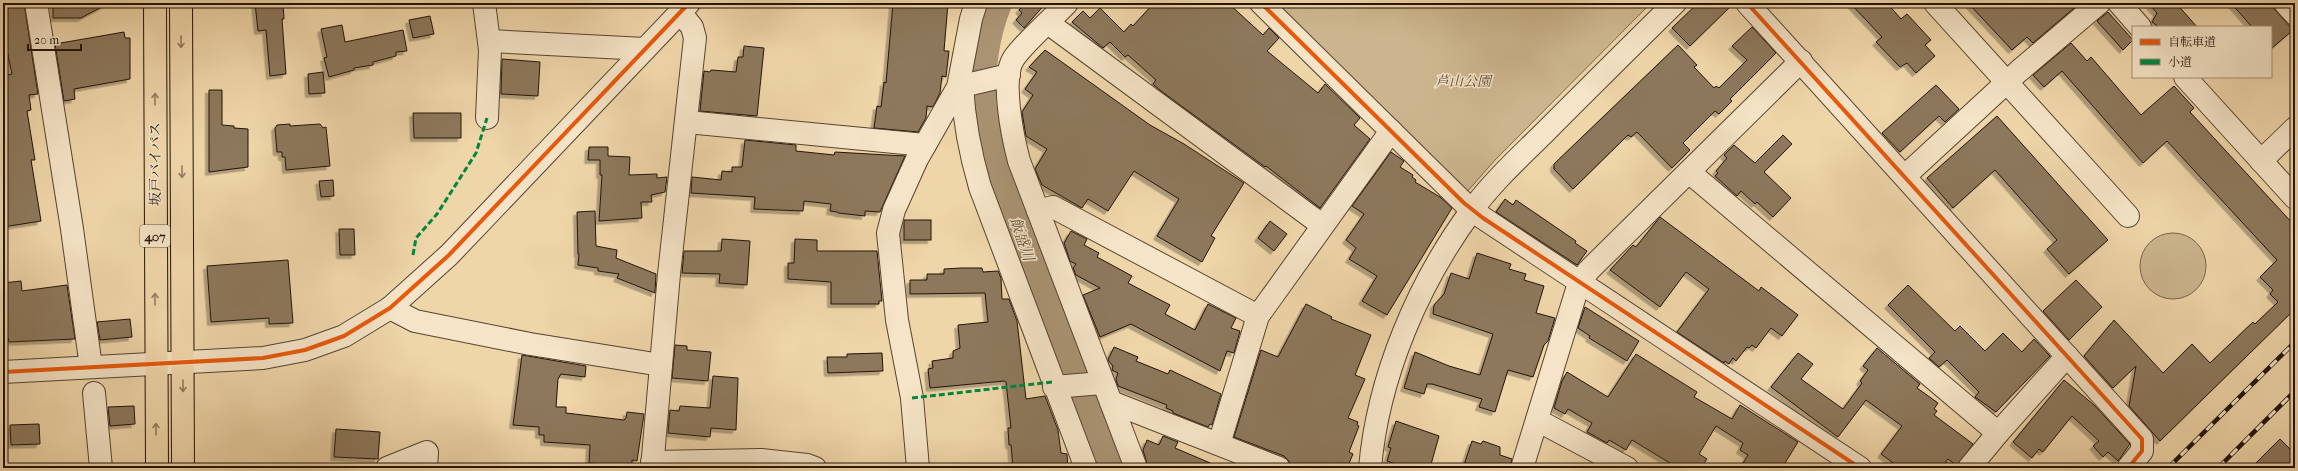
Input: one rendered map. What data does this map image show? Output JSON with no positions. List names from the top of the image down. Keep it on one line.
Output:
{"streets":{"highway":["坂戸バイパス","407"]},"water":["飯盛川"],"parks":["芦山公園"],"legend":["自転車道","小道"],"scale_bar":"20 m"}
